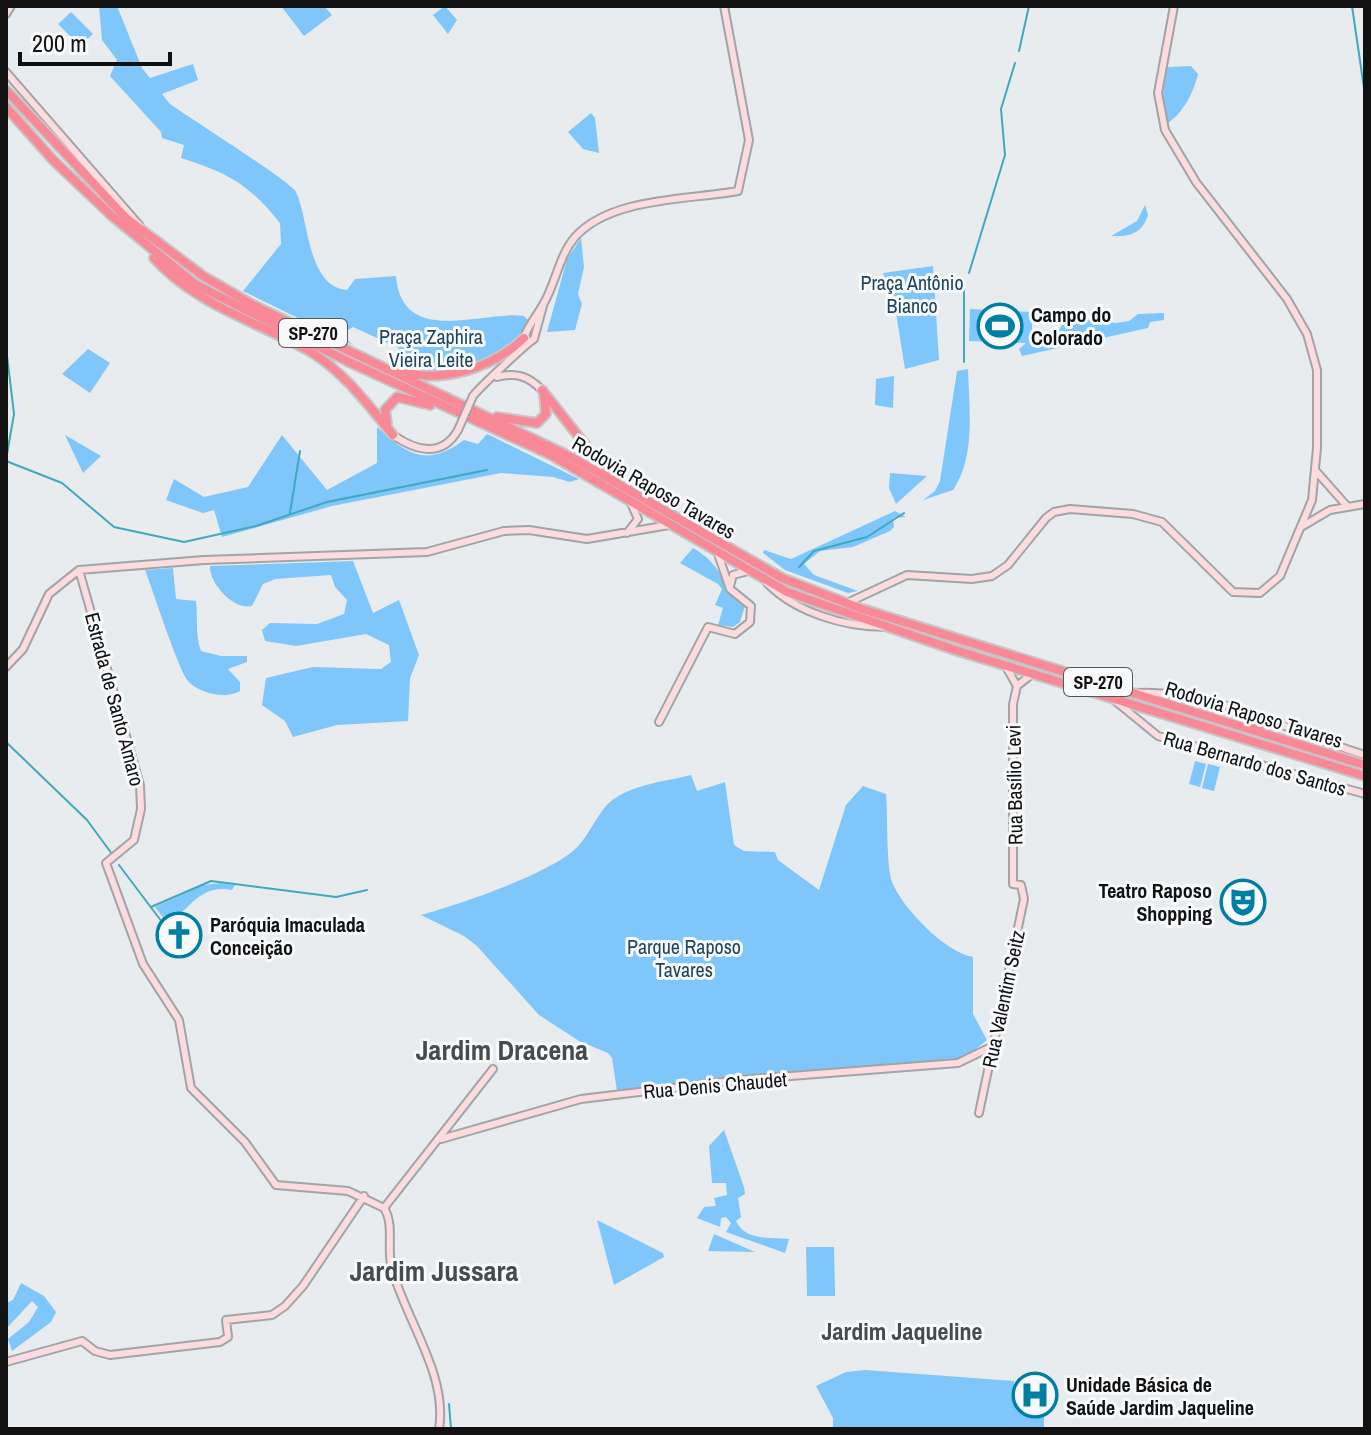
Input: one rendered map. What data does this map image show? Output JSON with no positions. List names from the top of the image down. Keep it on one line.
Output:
{"streets":{"highway":["SP-270","Rodovia Raposo Tavares"],"street":["Estrada de Santo Amaro","Rua Bernardo dos Santos","Rua Basílio Levi","Rua Valentim Seitz","Rua Denis Chaudet"]},"crossings":[["Rodovia Raposo Tavares","Rua Bernardo dos Santos"],["Rua Basílio Levi","Rua Valentim Seitz"],["Rua Valentim Seitz","Rua Denis Chaudet"]],"districts":["Jardim Dracena","Jardim Jussara","Jardim Jaqueline"],"parks":["Praça Antônio Bianco","Praça Zaphira Vieira Leite","Parque Raposo Tavares"],"places":{"sports":["Campo do Colorado"],"theatre":["Teatro Raposo Shopping"],"church":["Paróquia Imaculada Conceição"],"hospital":["Unidade Básica de Saúde Jardim Jaqueline"]},"scale_bar":"200 m"}
